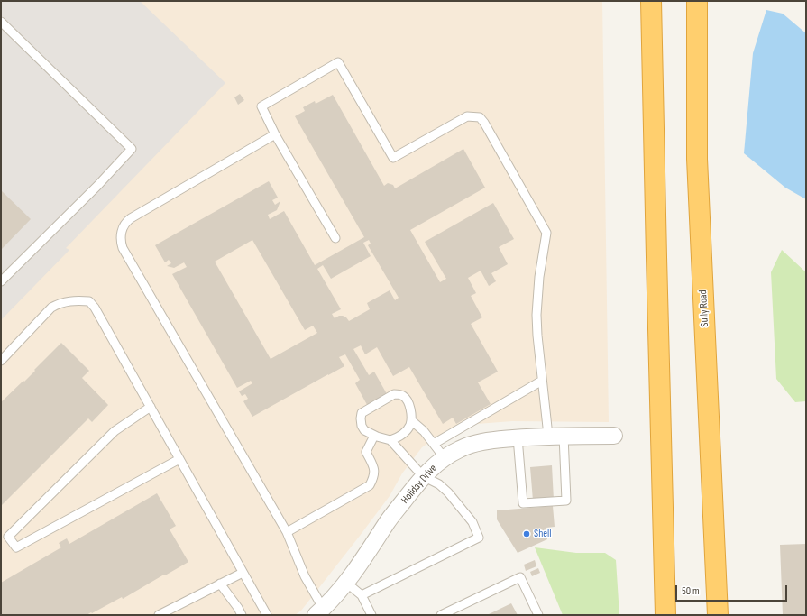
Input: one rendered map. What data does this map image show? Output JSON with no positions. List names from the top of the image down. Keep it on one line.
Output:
{"streets":{"highway":["Sully Road"],"street":["Holiday Drive"]},"places":["Shell"],"scale_bar":"50 m"}
